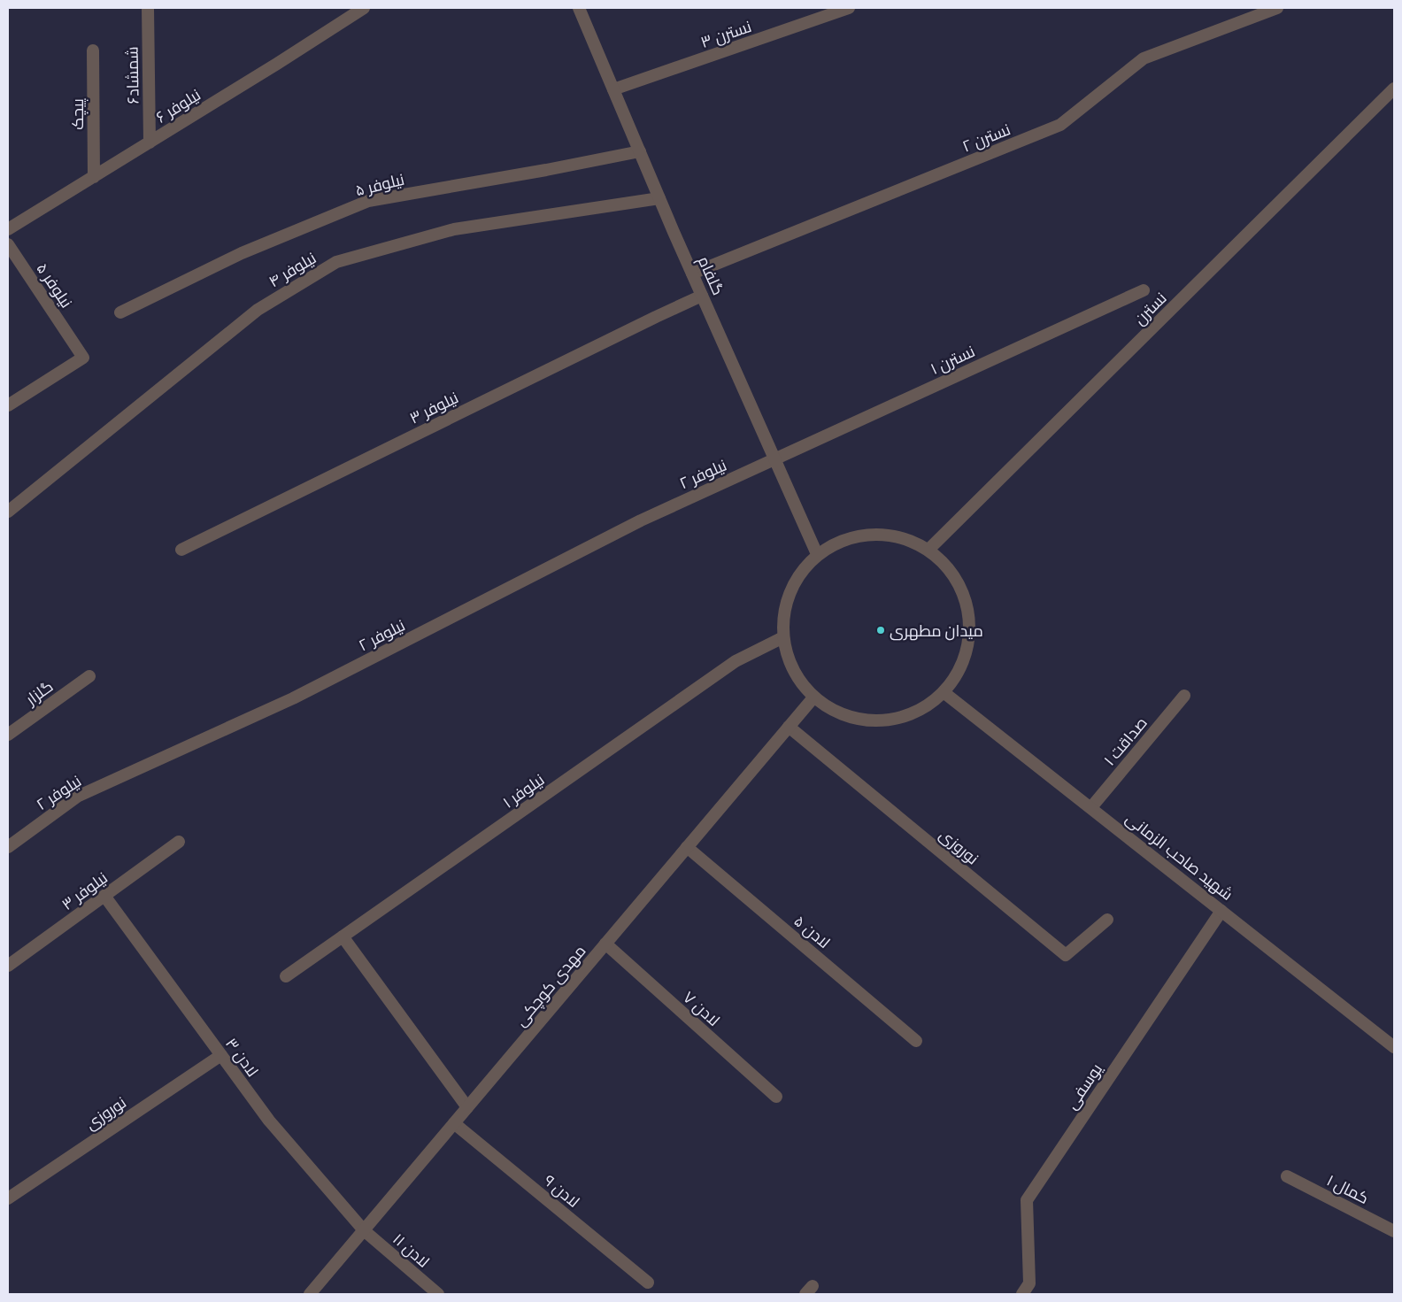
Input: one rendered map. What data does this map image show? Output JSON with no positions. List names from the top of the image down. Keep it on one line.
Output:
{"streets":{"street":["نسترن ۳","شمشاد۶","نیلوفر ۶","پیچک","نسترن ۲","نیلوفر ۵","نیلوفر ۴","گلفام","نسترن","نسترن ۱","نیلوفر ۳","نیلوفر ۲","گلزار","صداقت ۱","نیلوفر ۱","نوروزی","شهید صاحب الزمانی","لادن ۵","مهدی کوچکی","لادن ۷","لادن ۳","یوسفی","کمال ۱","لادن ۹","لادن ۱۱"]},"crossings":[["نسترن ۳","گلفام"],["شمشاد۶","نیلوفر ۶"],["نیلوفر ۶","پیچک"],["نسترن ۲","گلفام"],["نیلوفر ۵","گلفام"],["نیلوفر ۴","گلفام"],["گلفام","نسترن ۱"],["گلفام","نیلوفر ۳"],["گلفام","نیلوفر ۲"],["نسترن ۱","نیلوفر ۲"],["نیلوفر ۳","لادن ۳"],["صداقت ۱","شهید صاحب الزمانی"],["نوروزی","مهدی کوچکی"],["نوروزی","لادن ۳"],["شهید صاحب الزمانی","یوسفی"],["لادن ۵","مهدی کوچکی"],["مهدی کوچکی","لادن ۷"],["مهدی کوچکی","لادن ۳"],["مهدی کوچکی","لادن ۹"],["مهدی کوچکی","لادن ۱۱"],["لادن ۳","لادن ۱۱"]],"places":["میدان مطهری"]}
